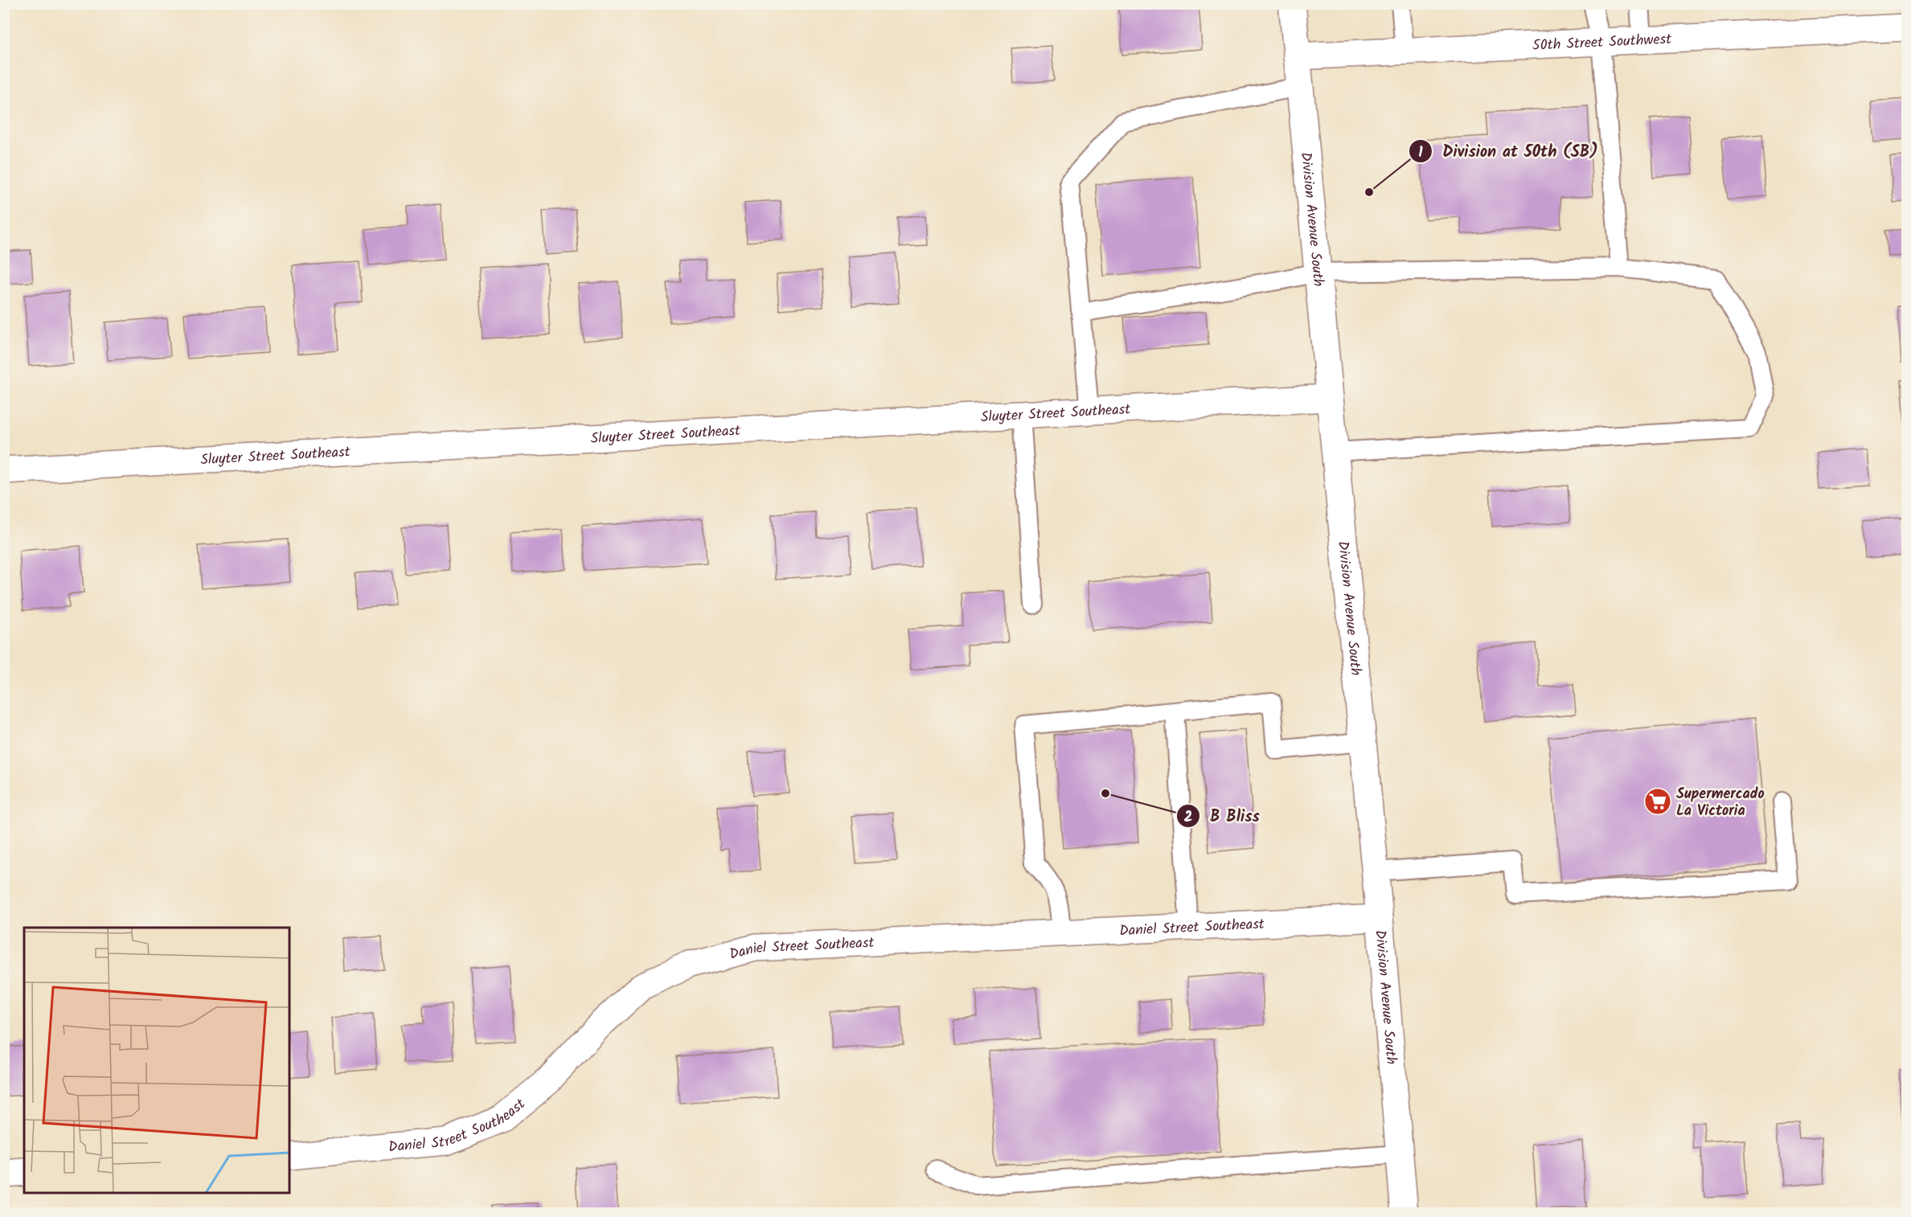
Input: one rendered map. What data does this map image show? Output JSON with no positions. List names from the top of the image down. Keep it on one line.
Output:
{"streets":{"street":["50th Street Southwest","Division Avenue South","Sluyter Street Southeast","Daniel Street Southeast"]},"crossings":[["50th Street Southwest","Division Avenue South"],["Division Avenue South","Sluyter Street Southeast"],["Division Avenue South","Daniel Street Southeast"]],"places":{"other":["Division at 50th (SB)","B Bliss"],"supermarket":["Supermercado La Victoria"]}}
